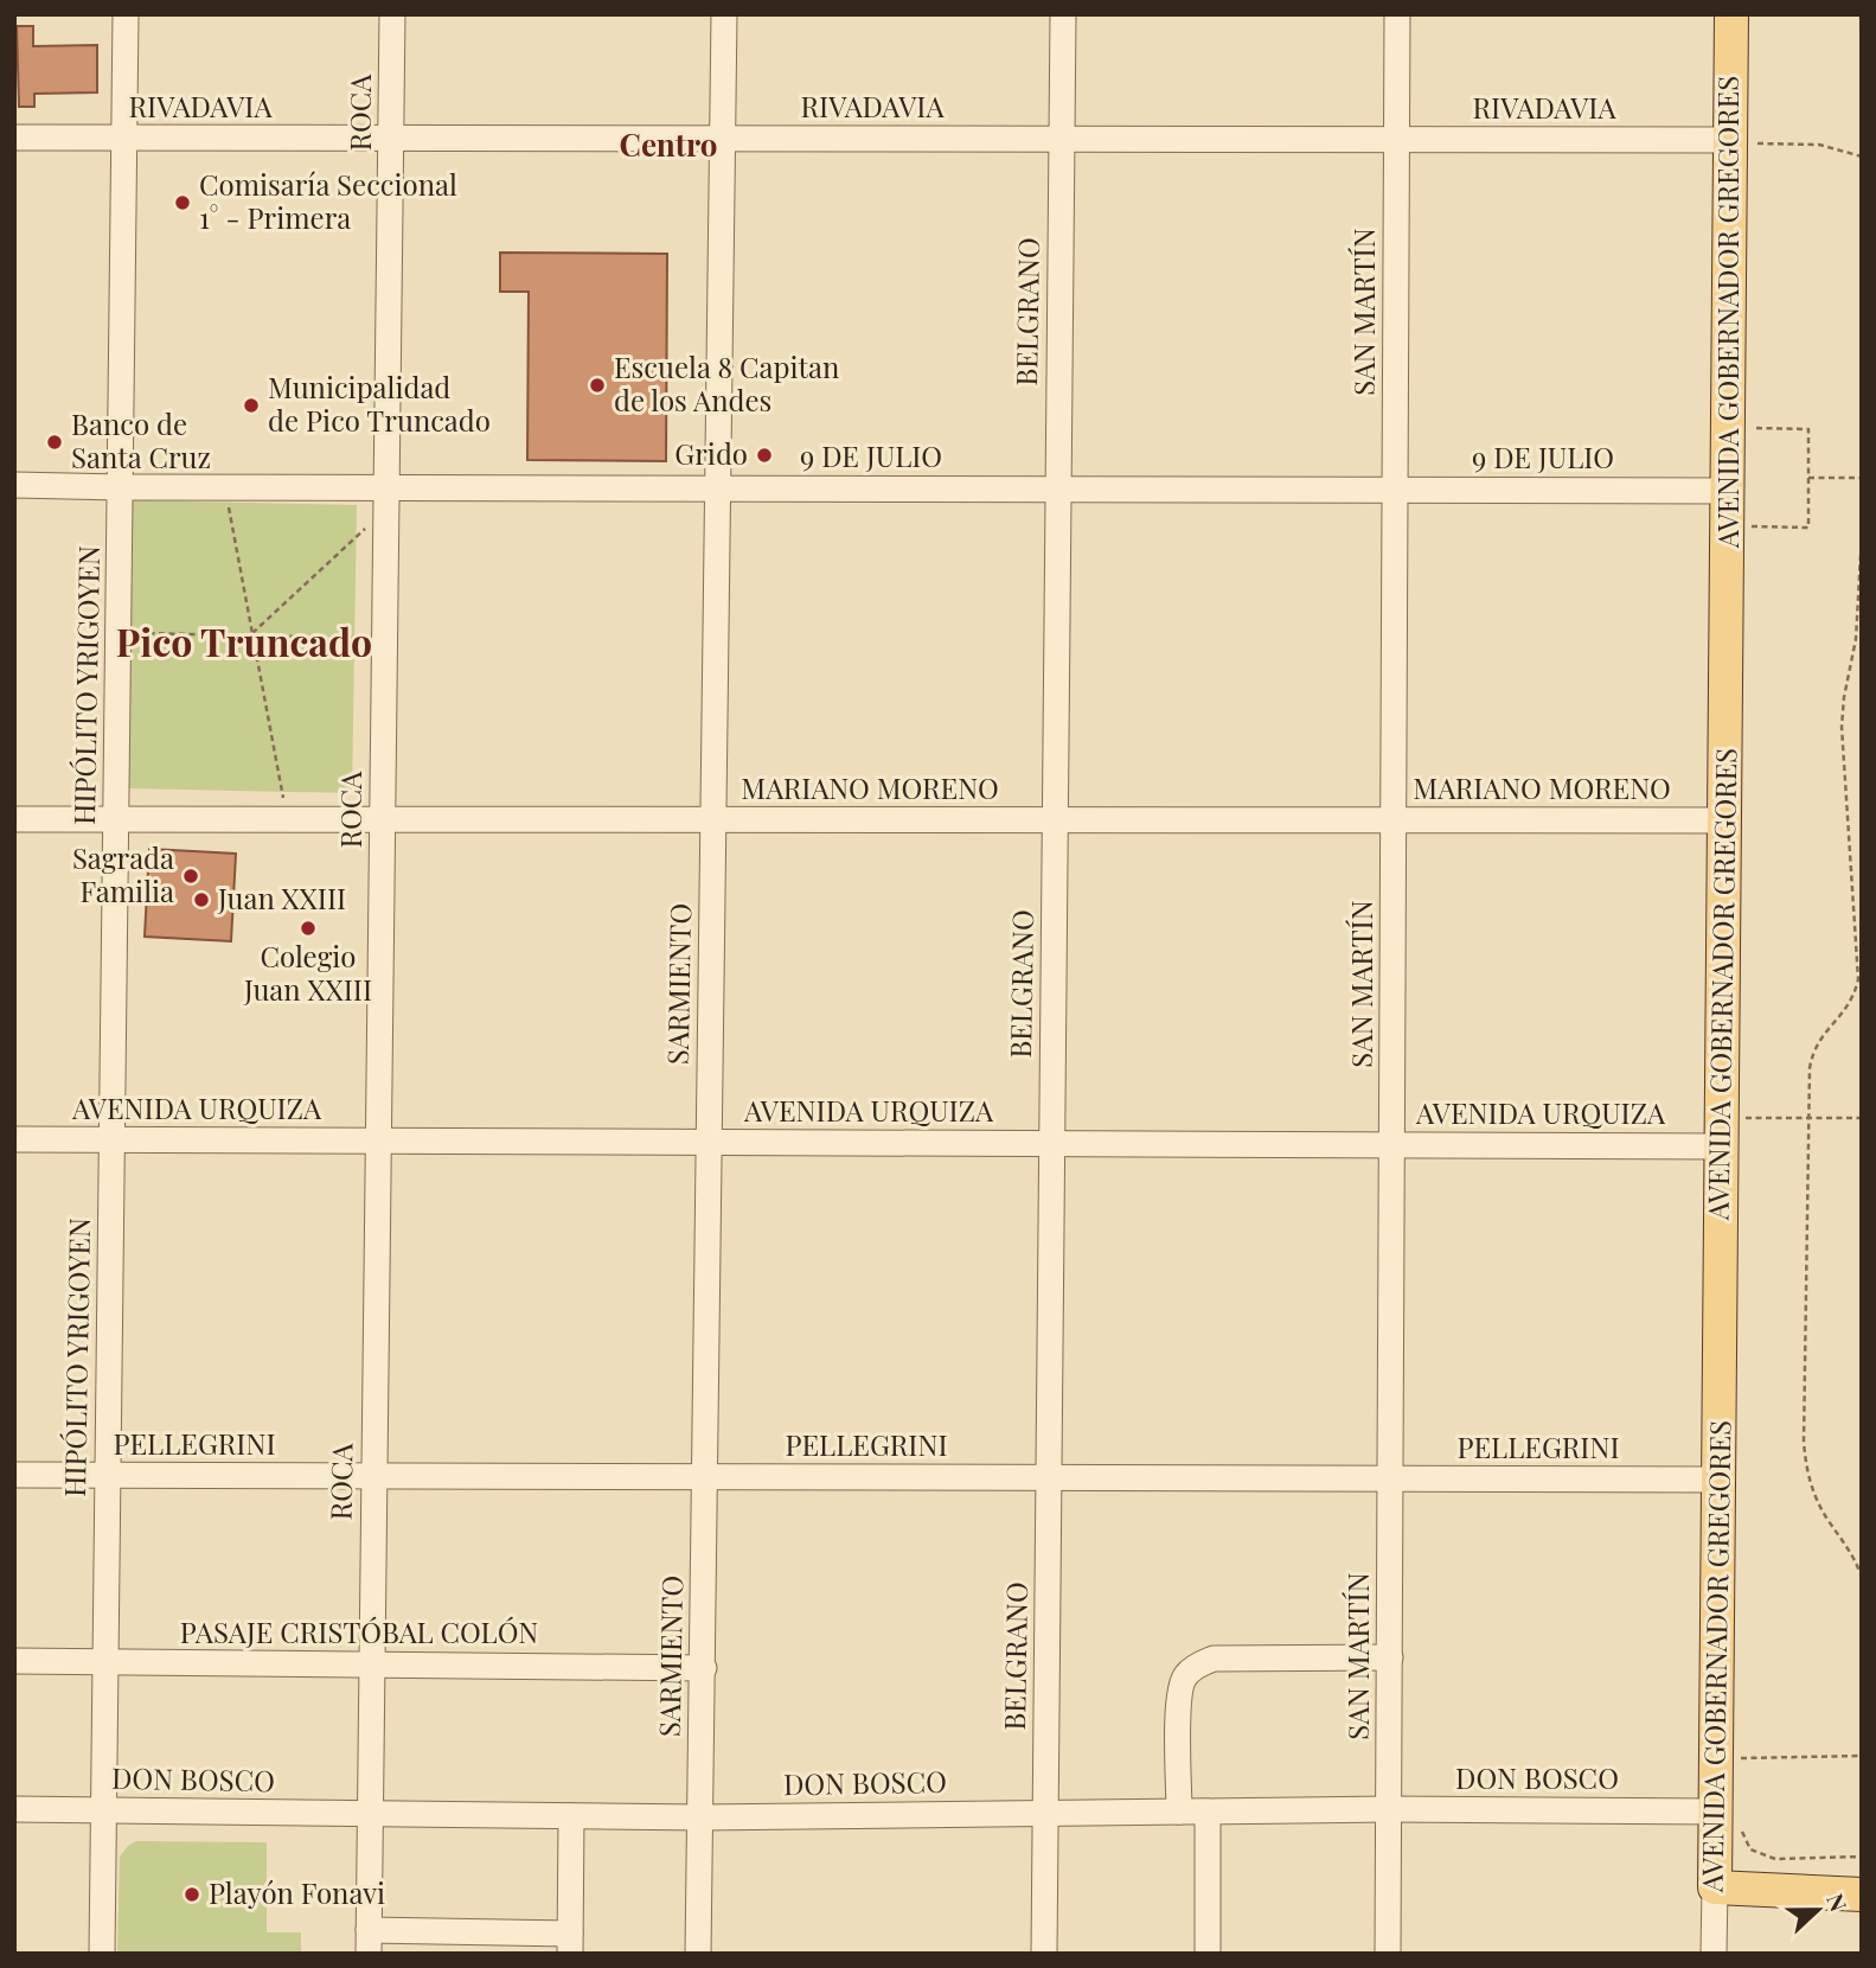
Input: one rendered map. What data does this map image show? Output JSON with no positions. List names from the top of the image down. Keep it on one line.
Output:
{"streets":{"main road":["AVENIDA GOBERNADOR GREGORES"],"street":["RIVADAVIA","ROCA","BELGRANO","SAN MARTÍN","9 DE JULIO","HIPÓLITO YRIGOYEN","MARIANO MORENO","SARMIENTO","AVENIDA URQUIZA","PELLEGRINI","PASAJE CRISTÓBAL COLÓN","DON BOSCO"]},"crossings":[["RIVADAVIA","ROCA"],["RIVADAVIA","BELGRANO"],["RIVADAVIA","SAN MARTÍN"],["RIVADAVIA","AVENIDA GOBERNADOR GREGORES"],["RIVADAVIA","HIPÓLITO YRIGOYEN"],["RIVADAVIA","SARMIENTO"],["ROCA","9 DE JULIO"],["ROCA","MARIANO MORENO"],["ROCA","AVENIDA URQUIZA"],["ROCA","PELLEGRINI"],["ROCA","PASAJE CRISTÓBAL COLÓN"],["ROCA","DON BOSCO"],["BELGRANO","9 DE JULIO"],["BELGRANO","MARIANO MORENO"],["BELGRANO","AVENIDA URQUIZA"],["BELGRANO","PELLEGRINI"],["BELGRANO","DON BOSCO"],["SAN MARTÍN","9 DE JULIO"],["SAN MARTÍN","MARIANO MORENO"],["SAN MARTÍN","AVENIDA URQUIZA"],["SAN MARTÍN","PELLEGRINI"],["SAN MARTÍN","DON BOSCO"],["AVENIDA GOBERNADOR GREGORES","9 DE JULIO"],["AVENIDA GOBERNADOR GREGORES","MARIANO MORENO"],["AVENIDA GOBERNADOR GREGORES","AVENIDA URQUIZA"],["AVENIDA GOBERNADOR GREGORES","PELLEGRINI"],["AVENIDA GOBERNADOR GREGORES","DON BOSCO"],["9 DE JULIO","HIPÓLITO YRIGOYEN"],["9 DE JULIO","SARMIENTO"],["HIPÓLITO YRIGOYEN","MARIANO MORENO"],["HIPÓLITO YRIGOYEN","AVENIDA URQUIZA"],["HIPÓLITO YRIGOYEN","PELLEGRINI"],["HIPÓLITO YRIGOYEN","PASAJE CRISTÓBAL COLÓN"],["HIPÓLITO YRIGOYEN","DON BOSCO"],["MARIANO MORENO","SARMIENTO"],["SARMIENTO","AVENIDA URQUIZA"],["SARMIENTO","PELLEGRINI"],["SARMIENTO","PASAJE CRISTÓBAL COLÓN"],["SARMIENTO","DON BOSCO"]],"districts":["Centro","Pico Truncado"],"places":["Comisaría Seccional 1° - Primera","Escuela 8 Capitan de los Andes","Municipalidad de Pico Truncado","Banco de Santa Cruz","Grido","Sagrada Familia","Juan XXIII","Colegio Juan XXIII","Playón Fonavi"],"north":"right"}
